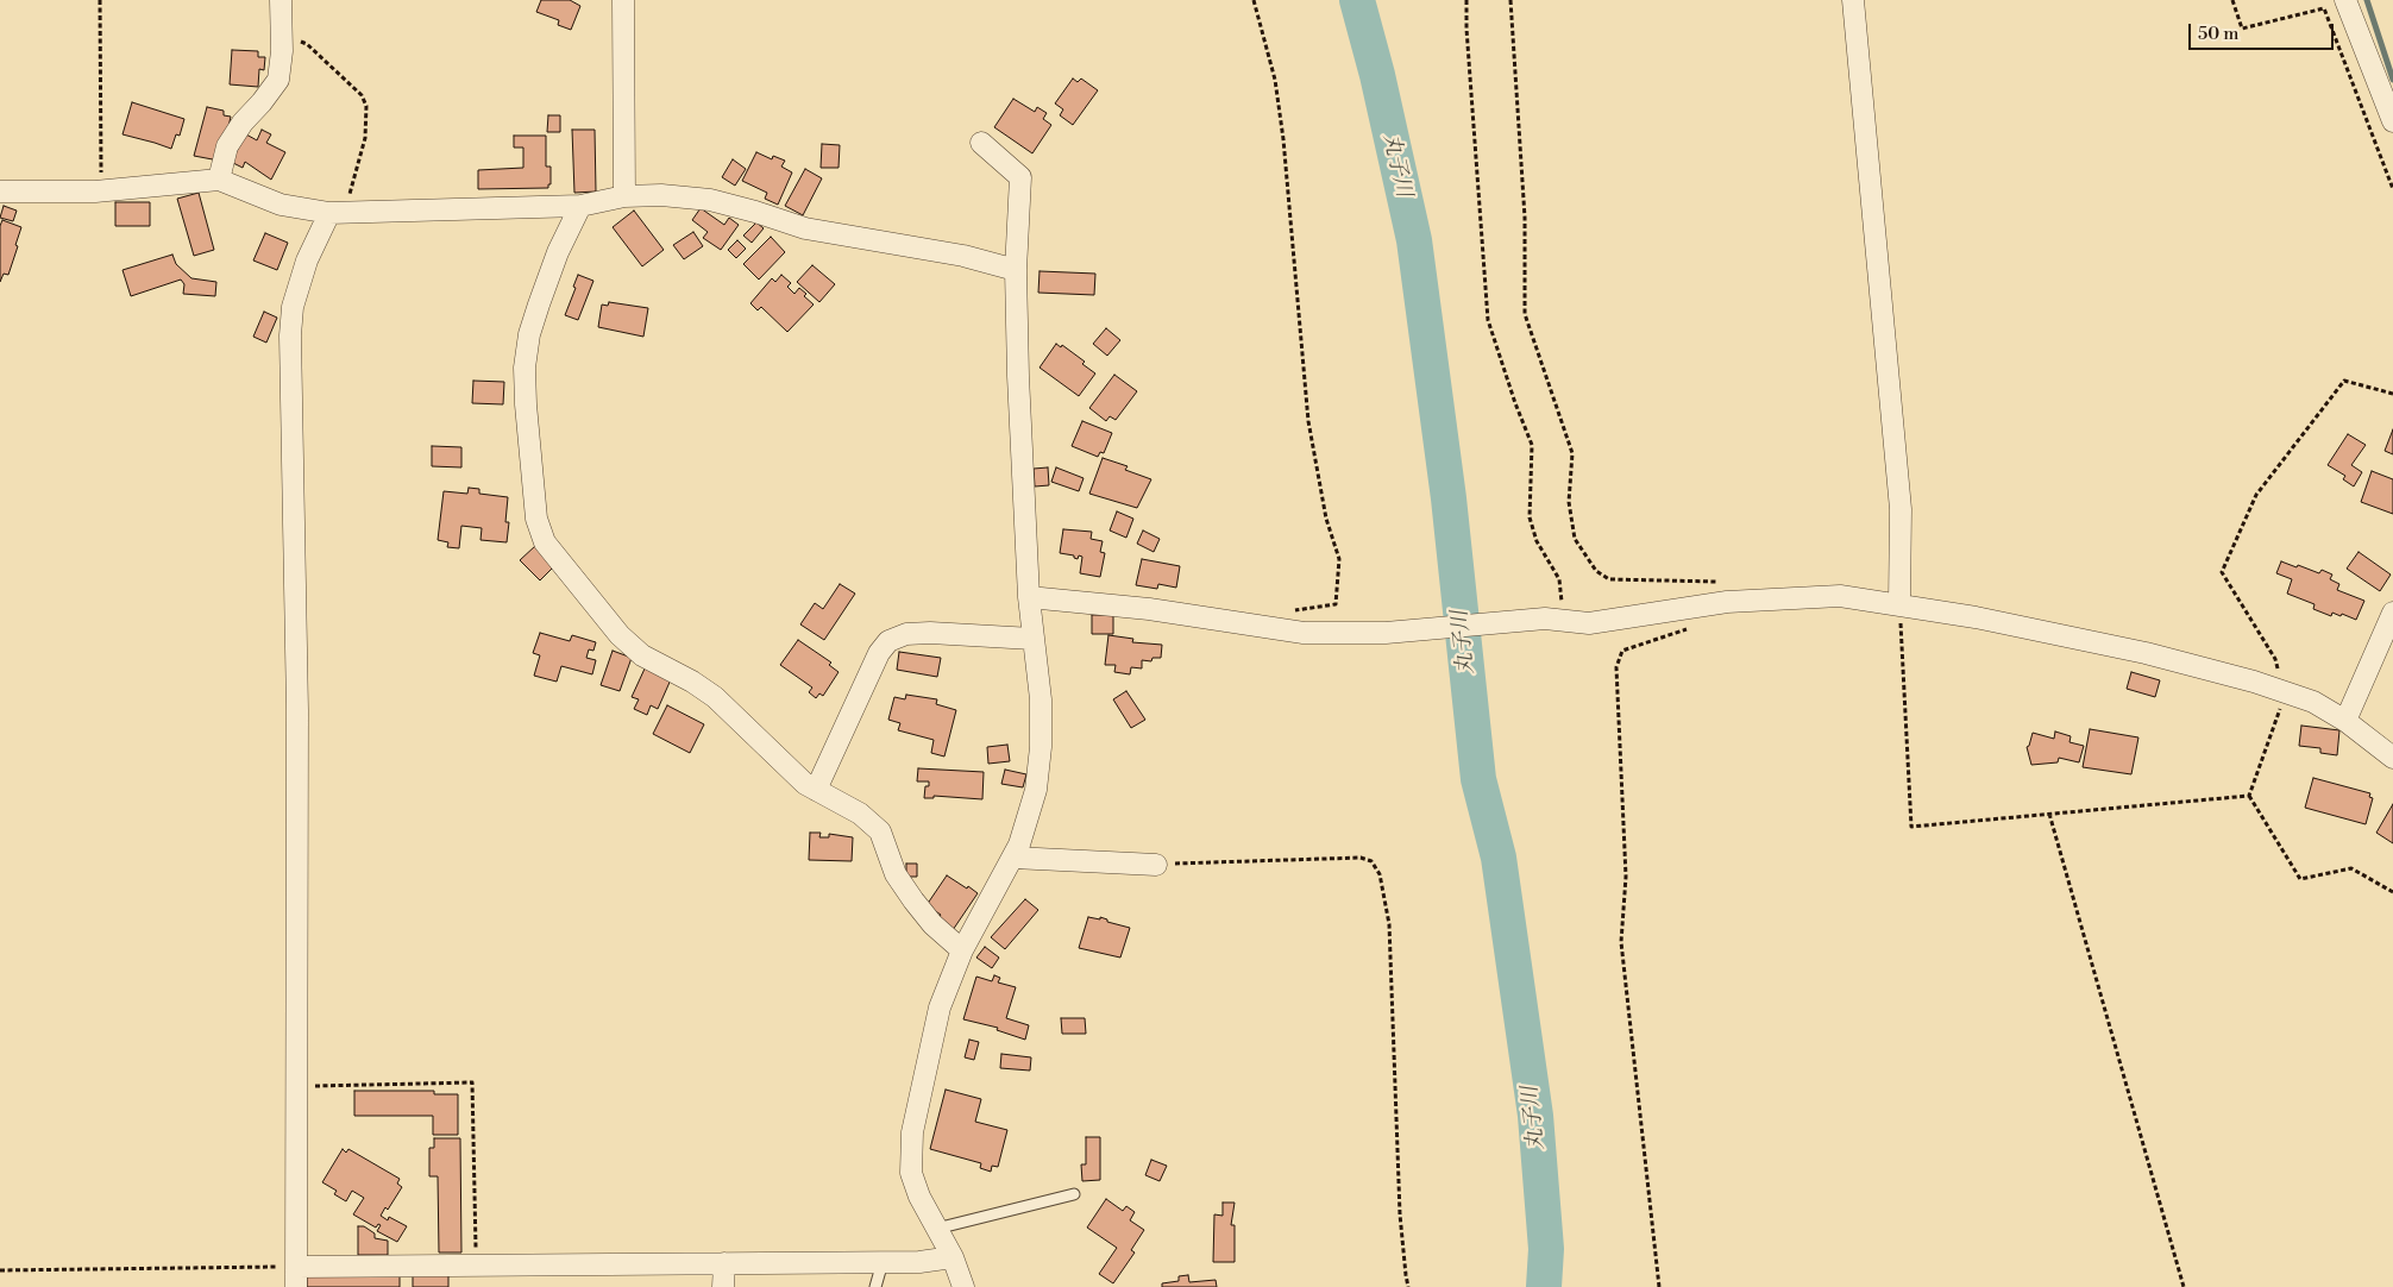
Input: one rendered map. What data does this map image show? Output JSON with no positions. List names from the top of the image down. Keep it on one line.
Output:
{"water":["丸子川"],"scale_bar":"50 m"}
